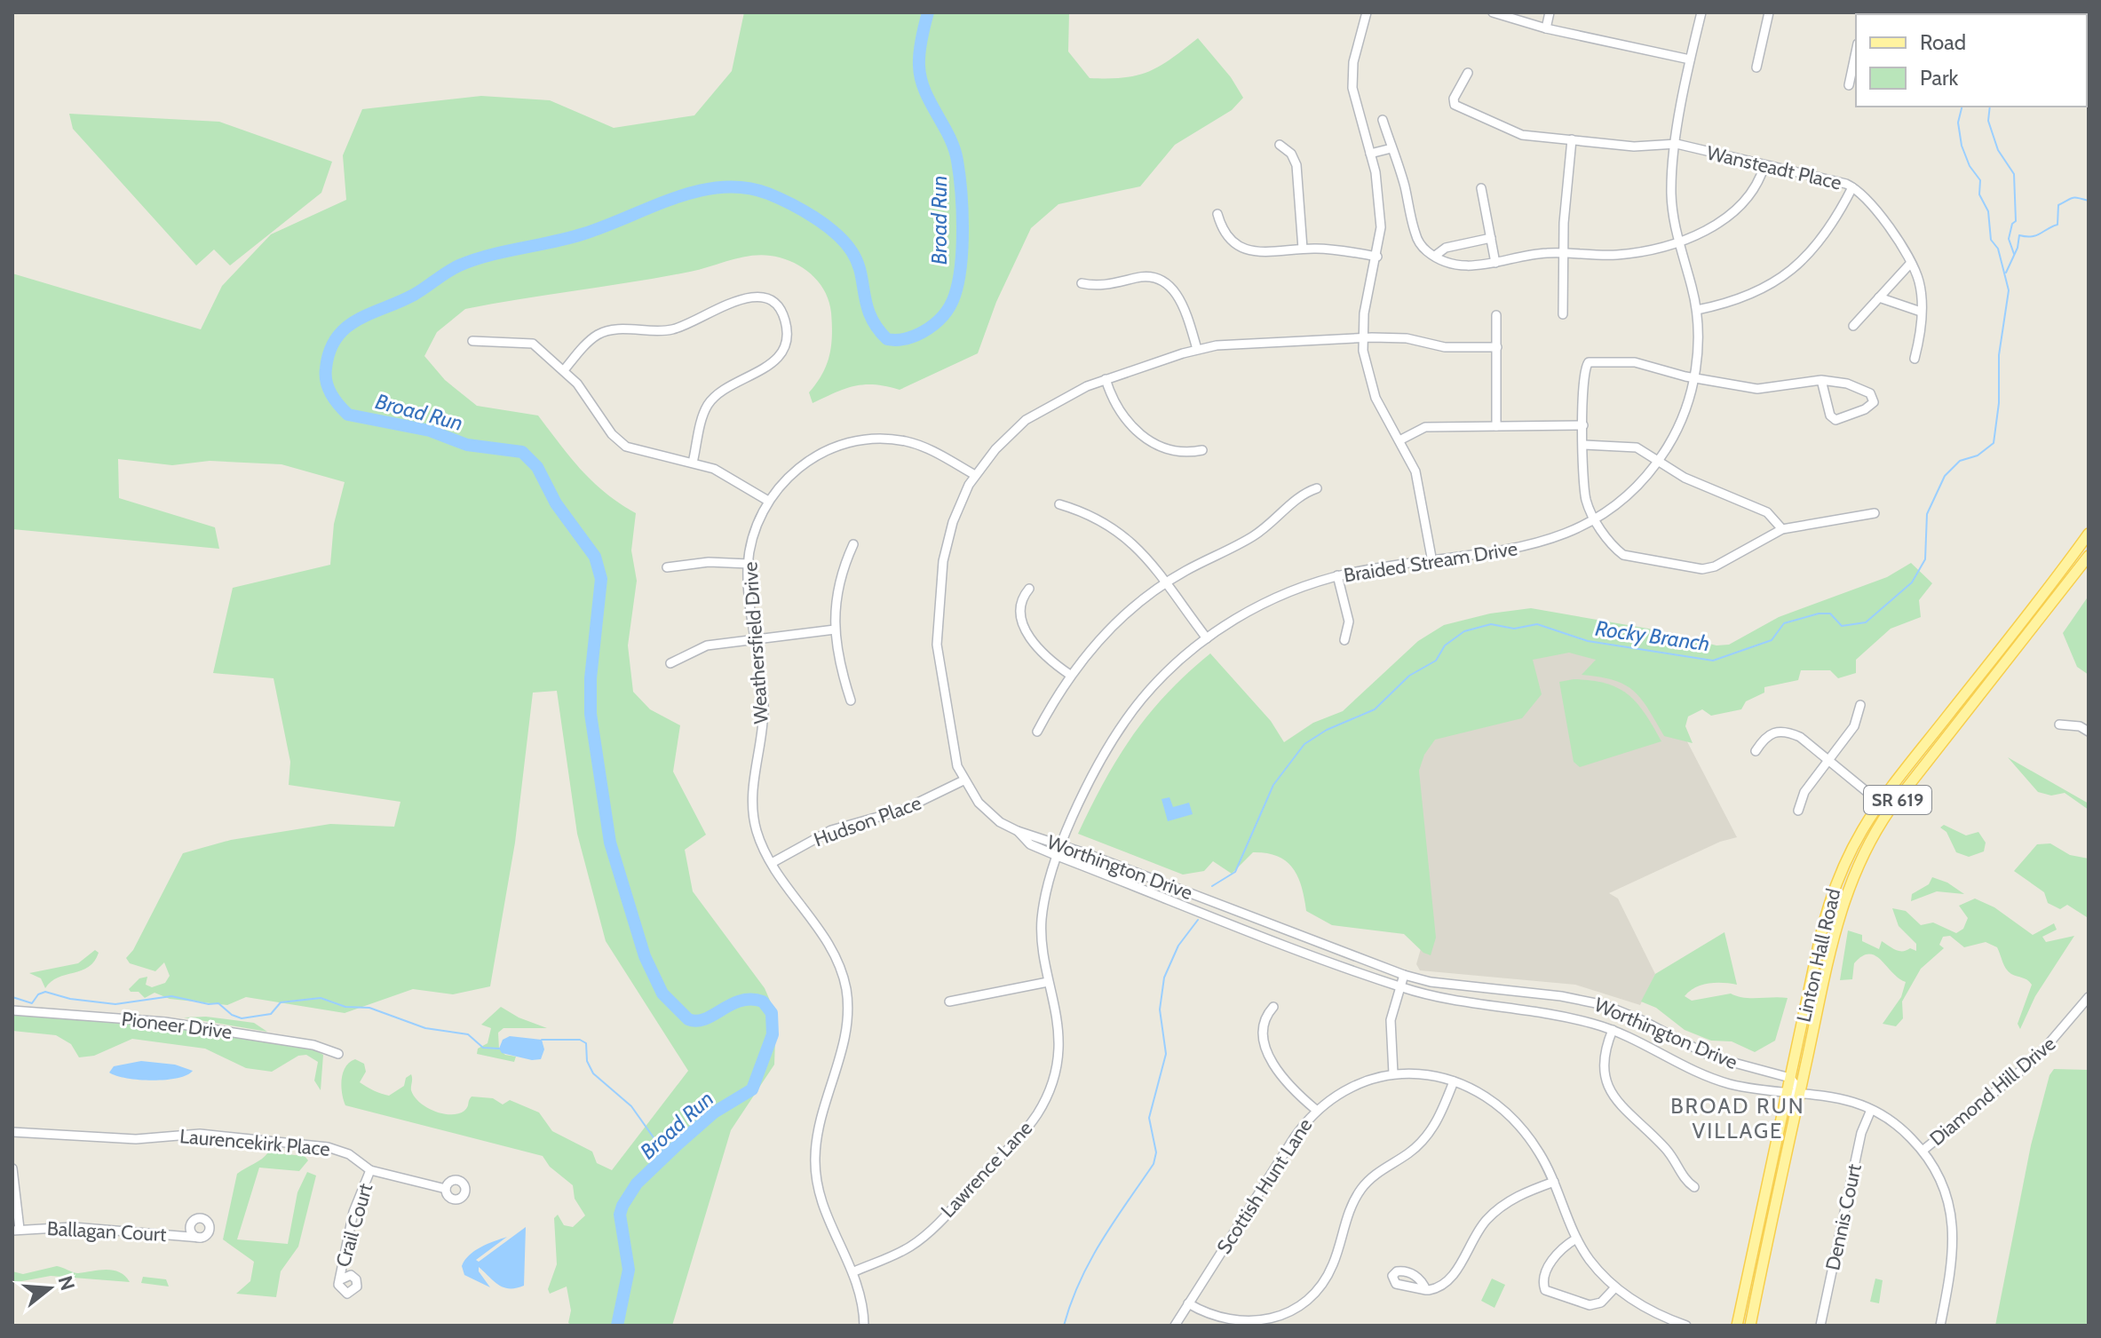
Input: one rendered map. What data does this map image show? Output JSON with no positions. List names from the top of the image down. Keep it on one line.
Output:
{"streets":{"main road":["SR 619","Linton Hall Road"],"street":["Wansteadt Place","Braided Stream Drive","Weathersfield Drive","Hudson Place","Worthington Drive","Pioneer Drive","Diamond Hill Drive","Laurencekirk Place","Lawrence Lane","Scottish Hunt Lane","Dennis Court","Crail Court","Ballagan Court"]},"crossings":[["Wansteadt Place","Braided Stream Drive"],["Braided Stream Drive","Worthington Drive"],["Braided Stream Drive","Lawrence Lane"],["Weathersfield Drive","Hudson Place"],["Weathersfield Drive","Worthington Drive"],["Weathersfield Drive","Lawrence Lane"],["Hudson Place","Worthington Drive"],["Worthington Drive","Linton Hall Road"],["Worthington Drive","Lawrence Lane"],["Laurencekirk Place","Crail Court"]],"districts":["BROAD RUN VILLAGE"],"water":["Broad Run","Rocky Branch"],"legend":["Road","Park"],"north":"right"}
